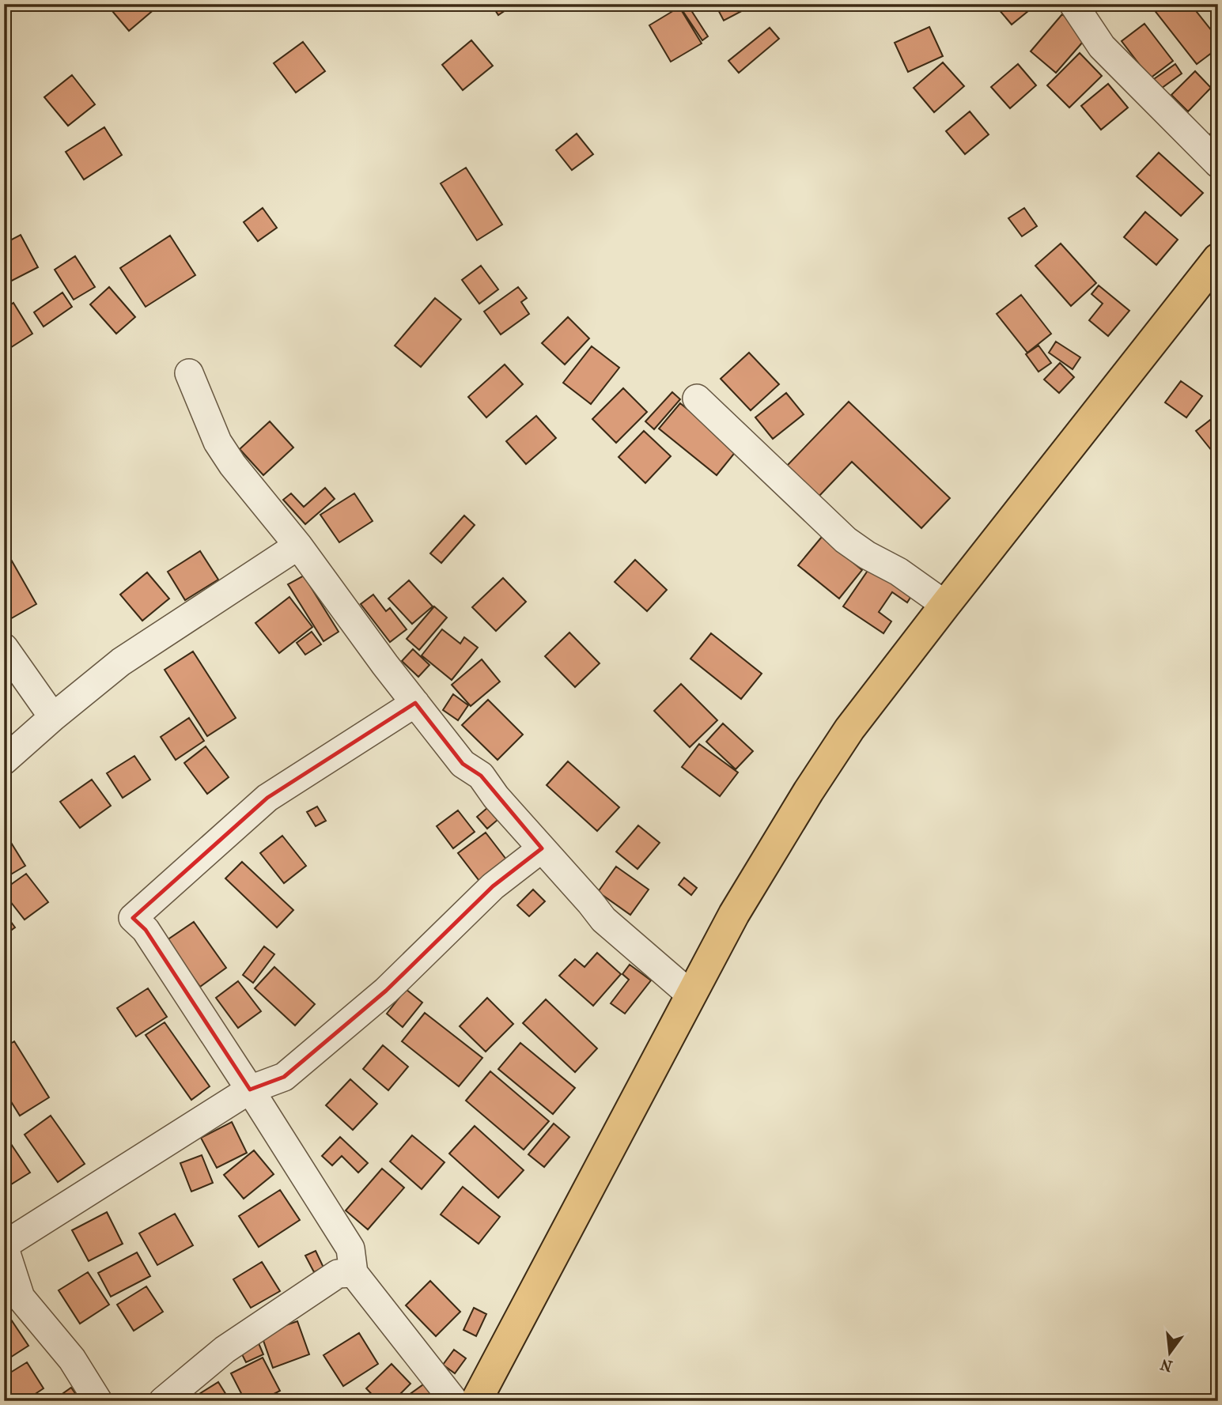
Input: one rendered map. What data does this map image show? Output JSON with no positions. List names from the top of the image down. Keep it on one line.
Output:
{"north":"bottom"}
